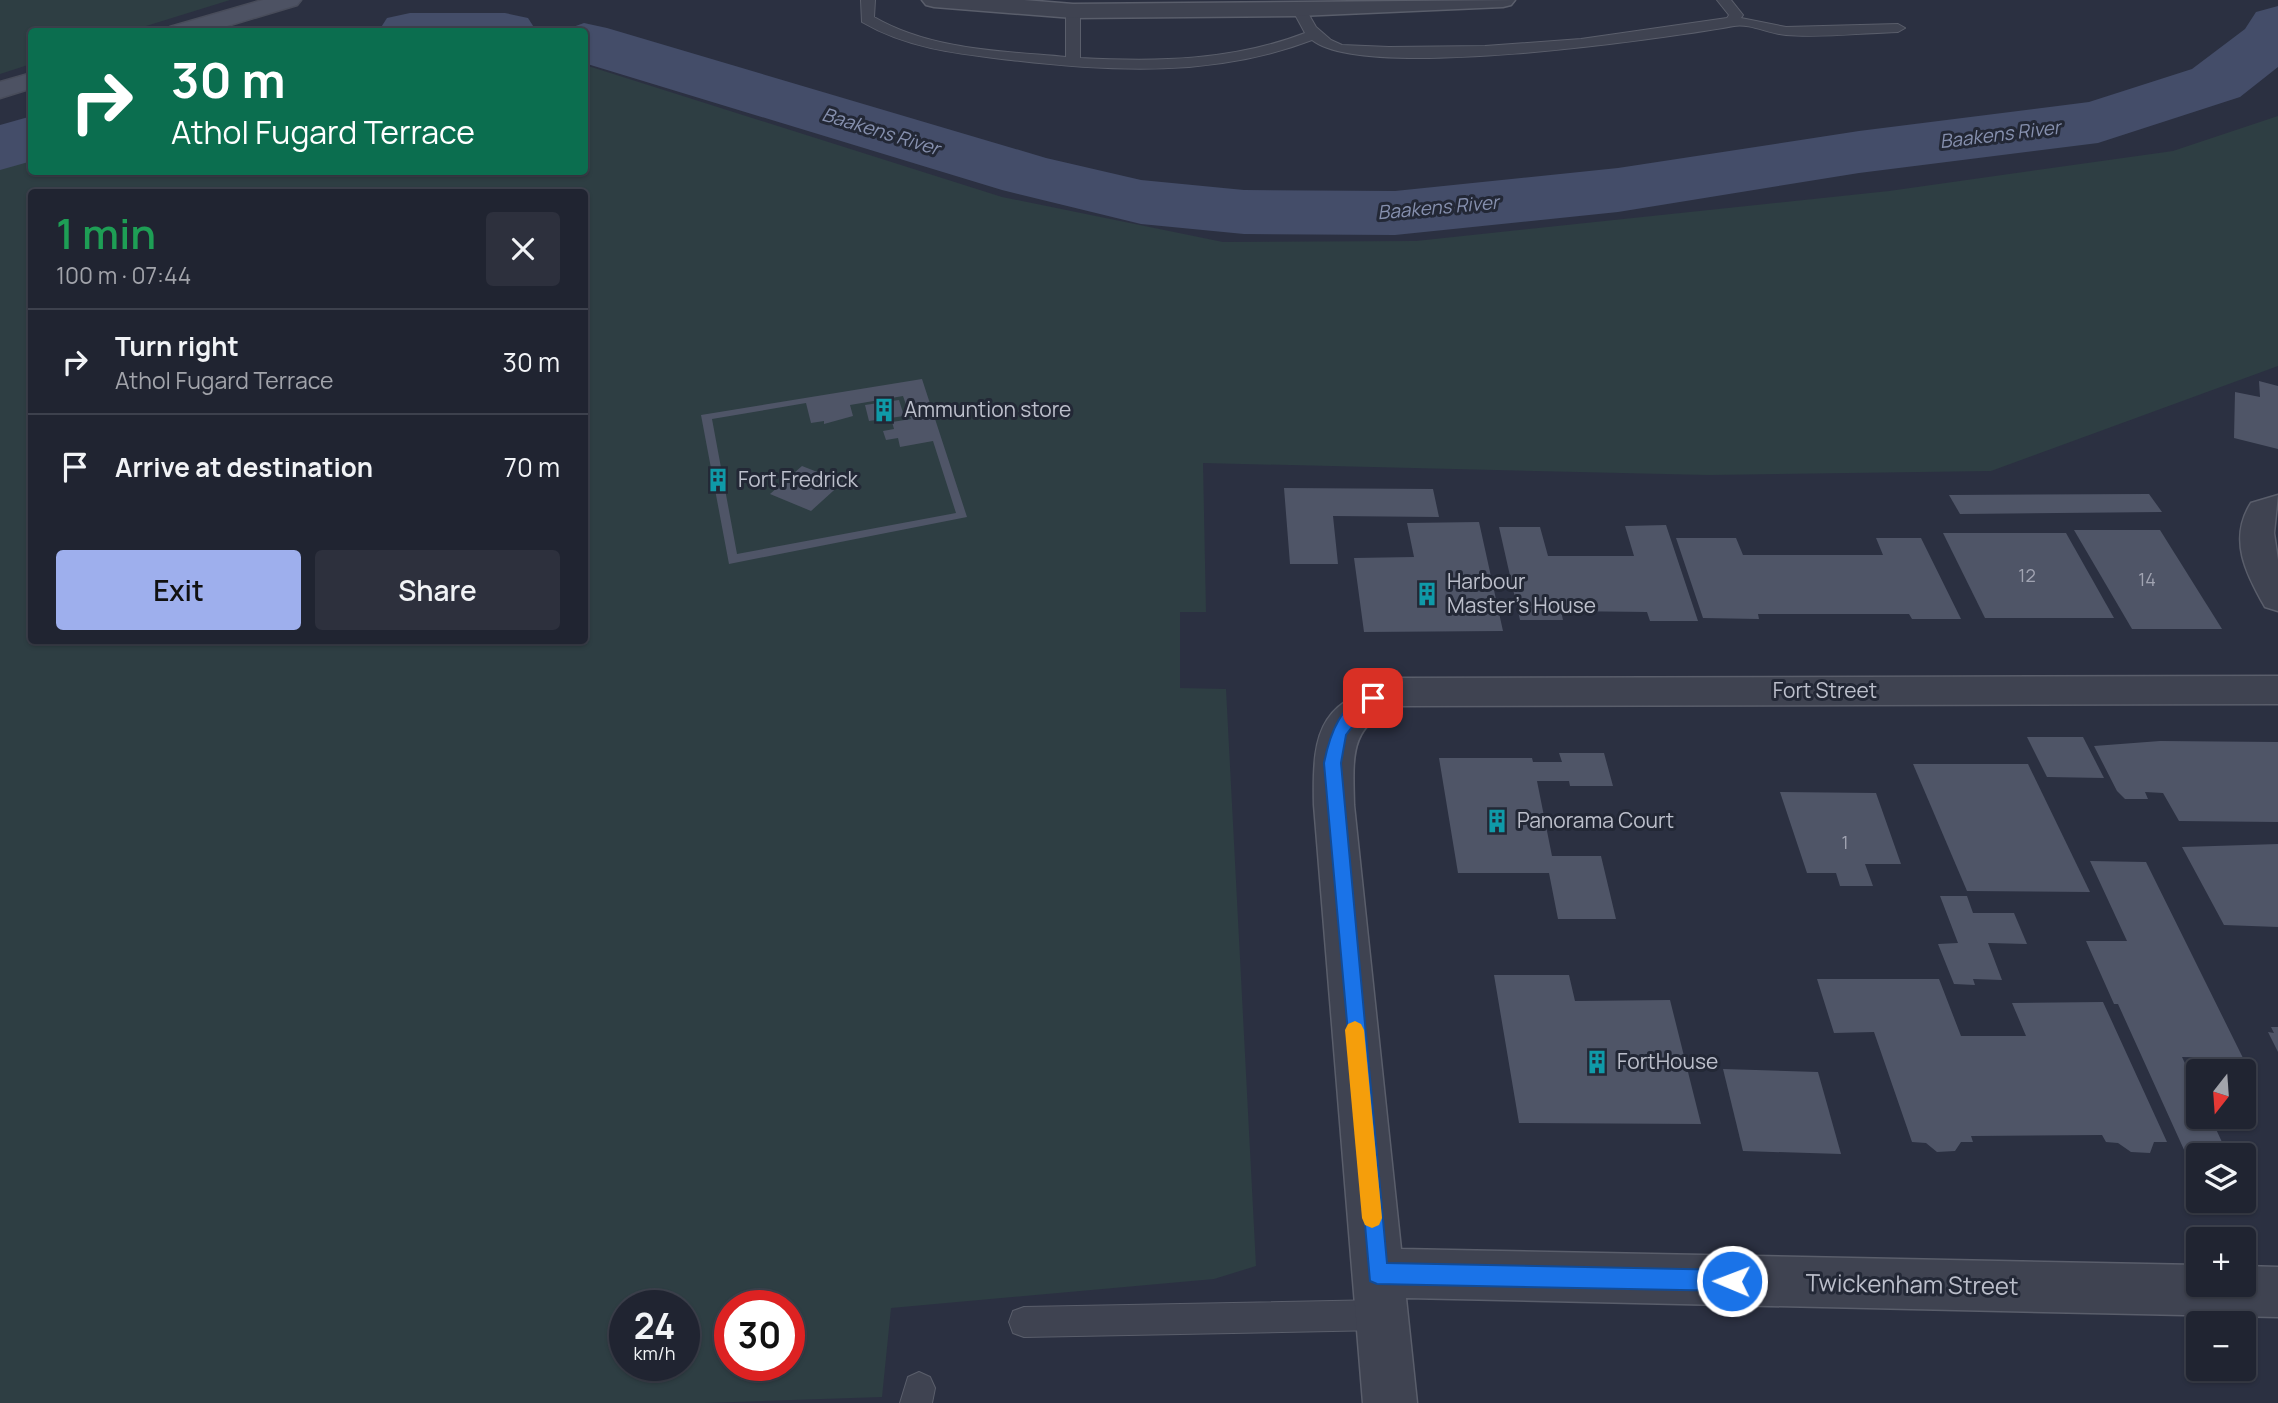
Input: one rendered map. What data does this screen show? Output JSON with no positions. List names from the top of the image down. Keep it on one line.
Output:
{"streets":{"street":["Fort Street","Twickenham Street"]},"crossings":[["Fort Street","Twickenham Street"]],"water":["Baakens River"],"places":{"building":["Ammuntion store","Fort Fredrick","Harbour Master's House","Panorama Court","FortHouse"]},"house_numbers":["12","14","1"],"north":"bottom","page":{"turn":["30 m","Athol Fugard Terrace"],"heading":["1 min","100 m · 07:44"],"list":[{"name":"Turn right","note":"Athol Fugard Terrace","value":"30 m"},{"name":"Arrive at destination","value":"70 m"}],"buttons":["Exit","Share"],"map_buttons":["+","−"],"speed":"24 km/h","limit":"30"}}
